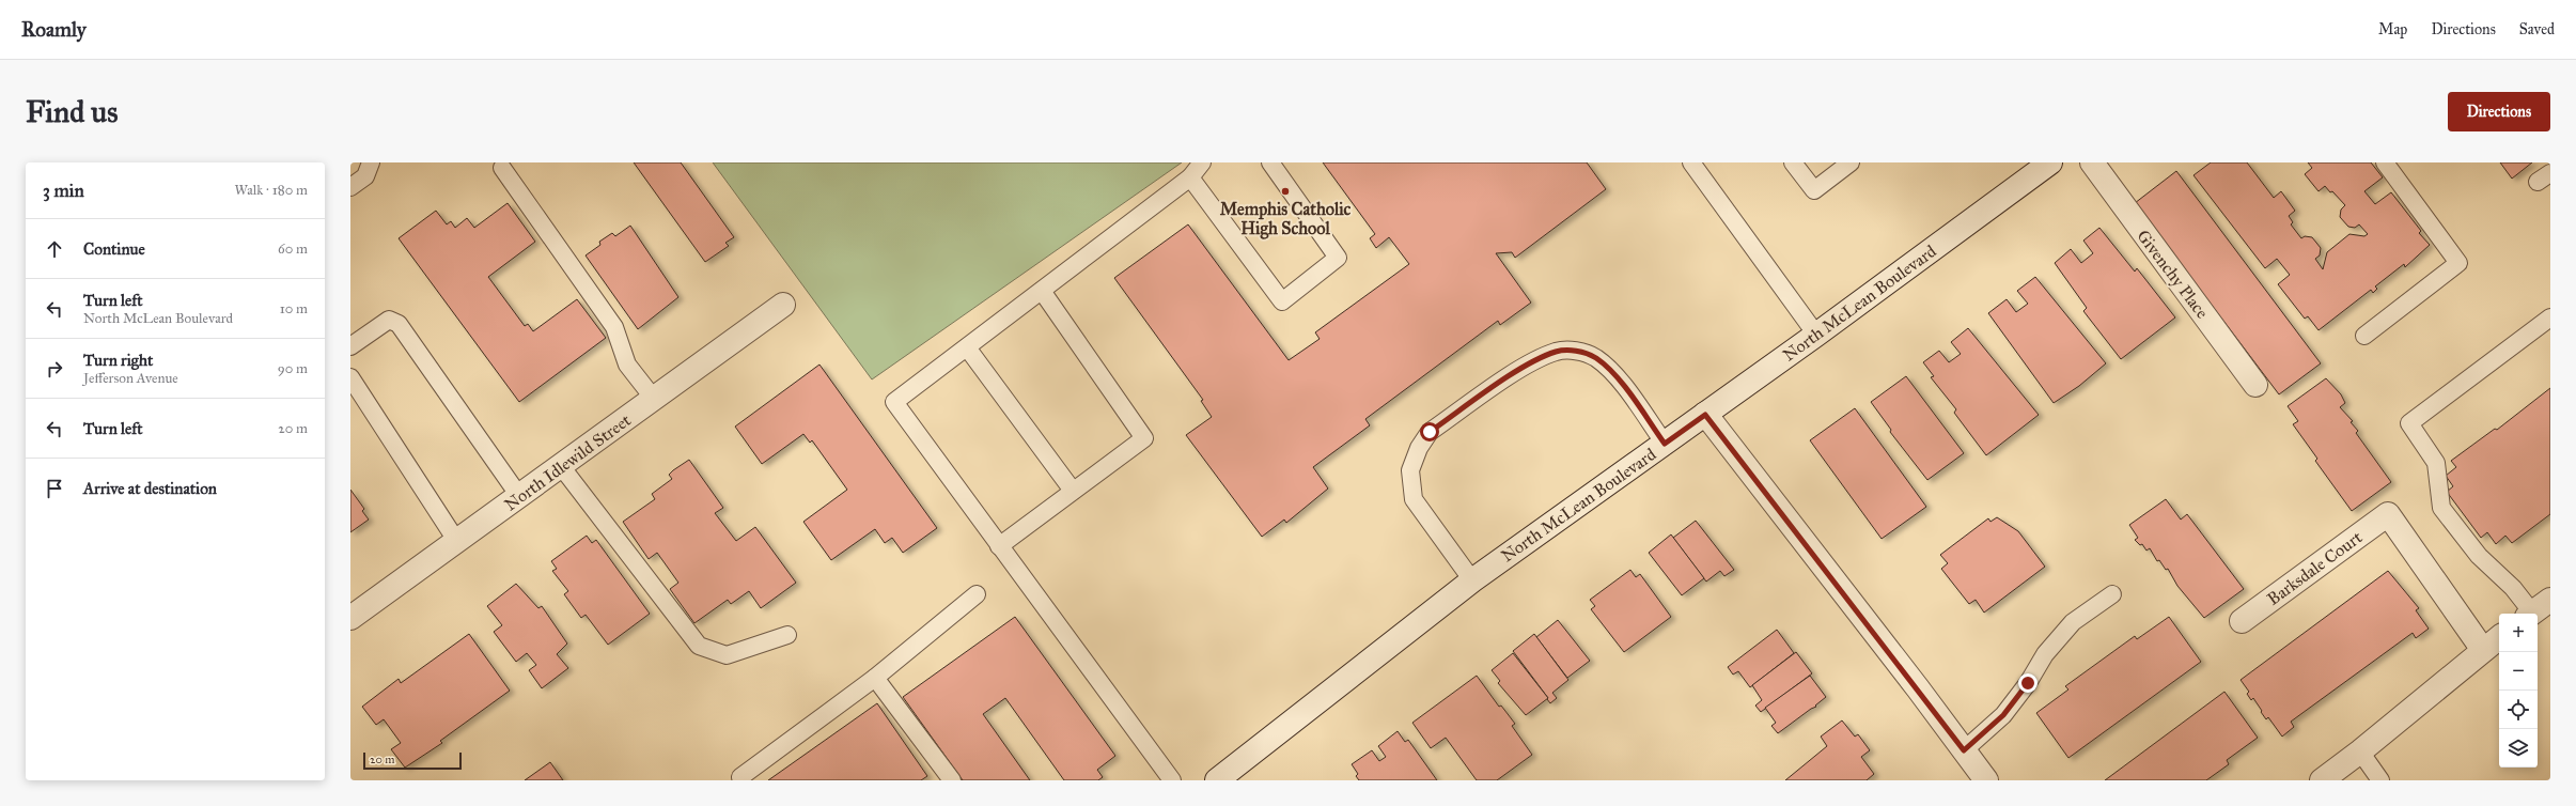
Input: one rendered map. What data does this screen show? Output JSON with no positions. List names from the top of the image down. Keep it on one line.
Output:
{"streets":{"street":["Givenchy Place","North McLean Boulevard","North Idlewild Street","Barksdale Court"]},"places":["Memphis Catholic High School"],"scale_bar":"20 m","page":{"header":"Roamly","nav":["Map","Directions","Saved"],"buttons":"Directions","title":"Find us","heading":["3 min","Walk · 180 m"],"list":[["Continue","60 m"],["Turn left","North McLean Boulevard","10 m"],["Turn right","Jefferson Avenue","90 m"],["Turn left","20 m"],"Arrive at destination"],"map_buttons":["+","−"],"scale":"20 m"}}
